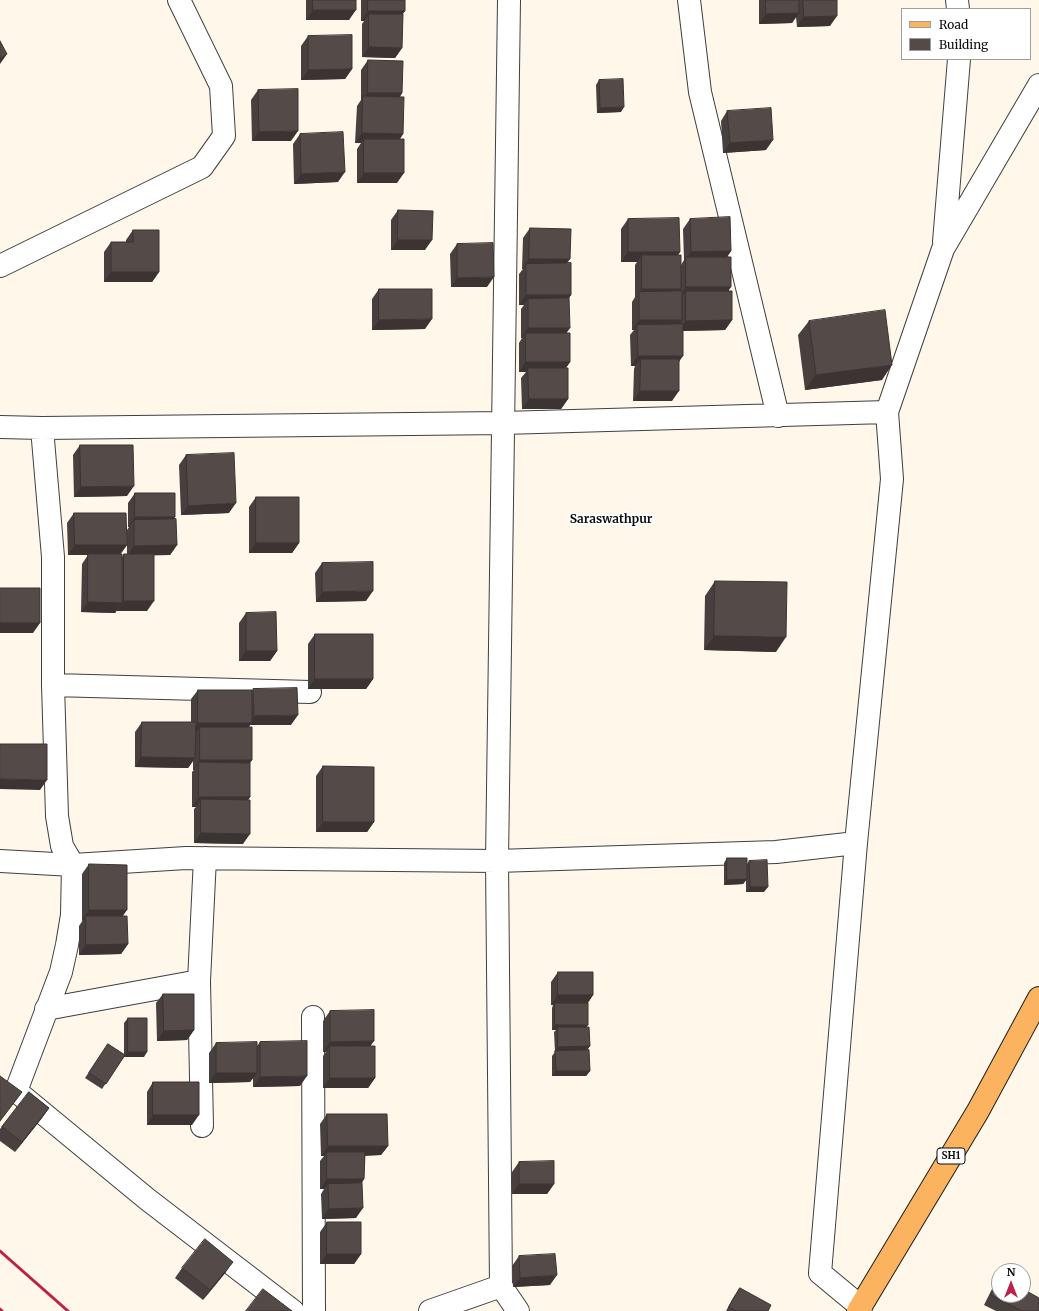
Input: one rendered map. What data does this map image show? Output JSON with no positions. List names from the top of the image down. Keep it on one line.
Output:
{"streets":{"main road":["SH1"]},"districts":["Saraswathpur"],"legend":["Road","Building"],"north":"top"}
